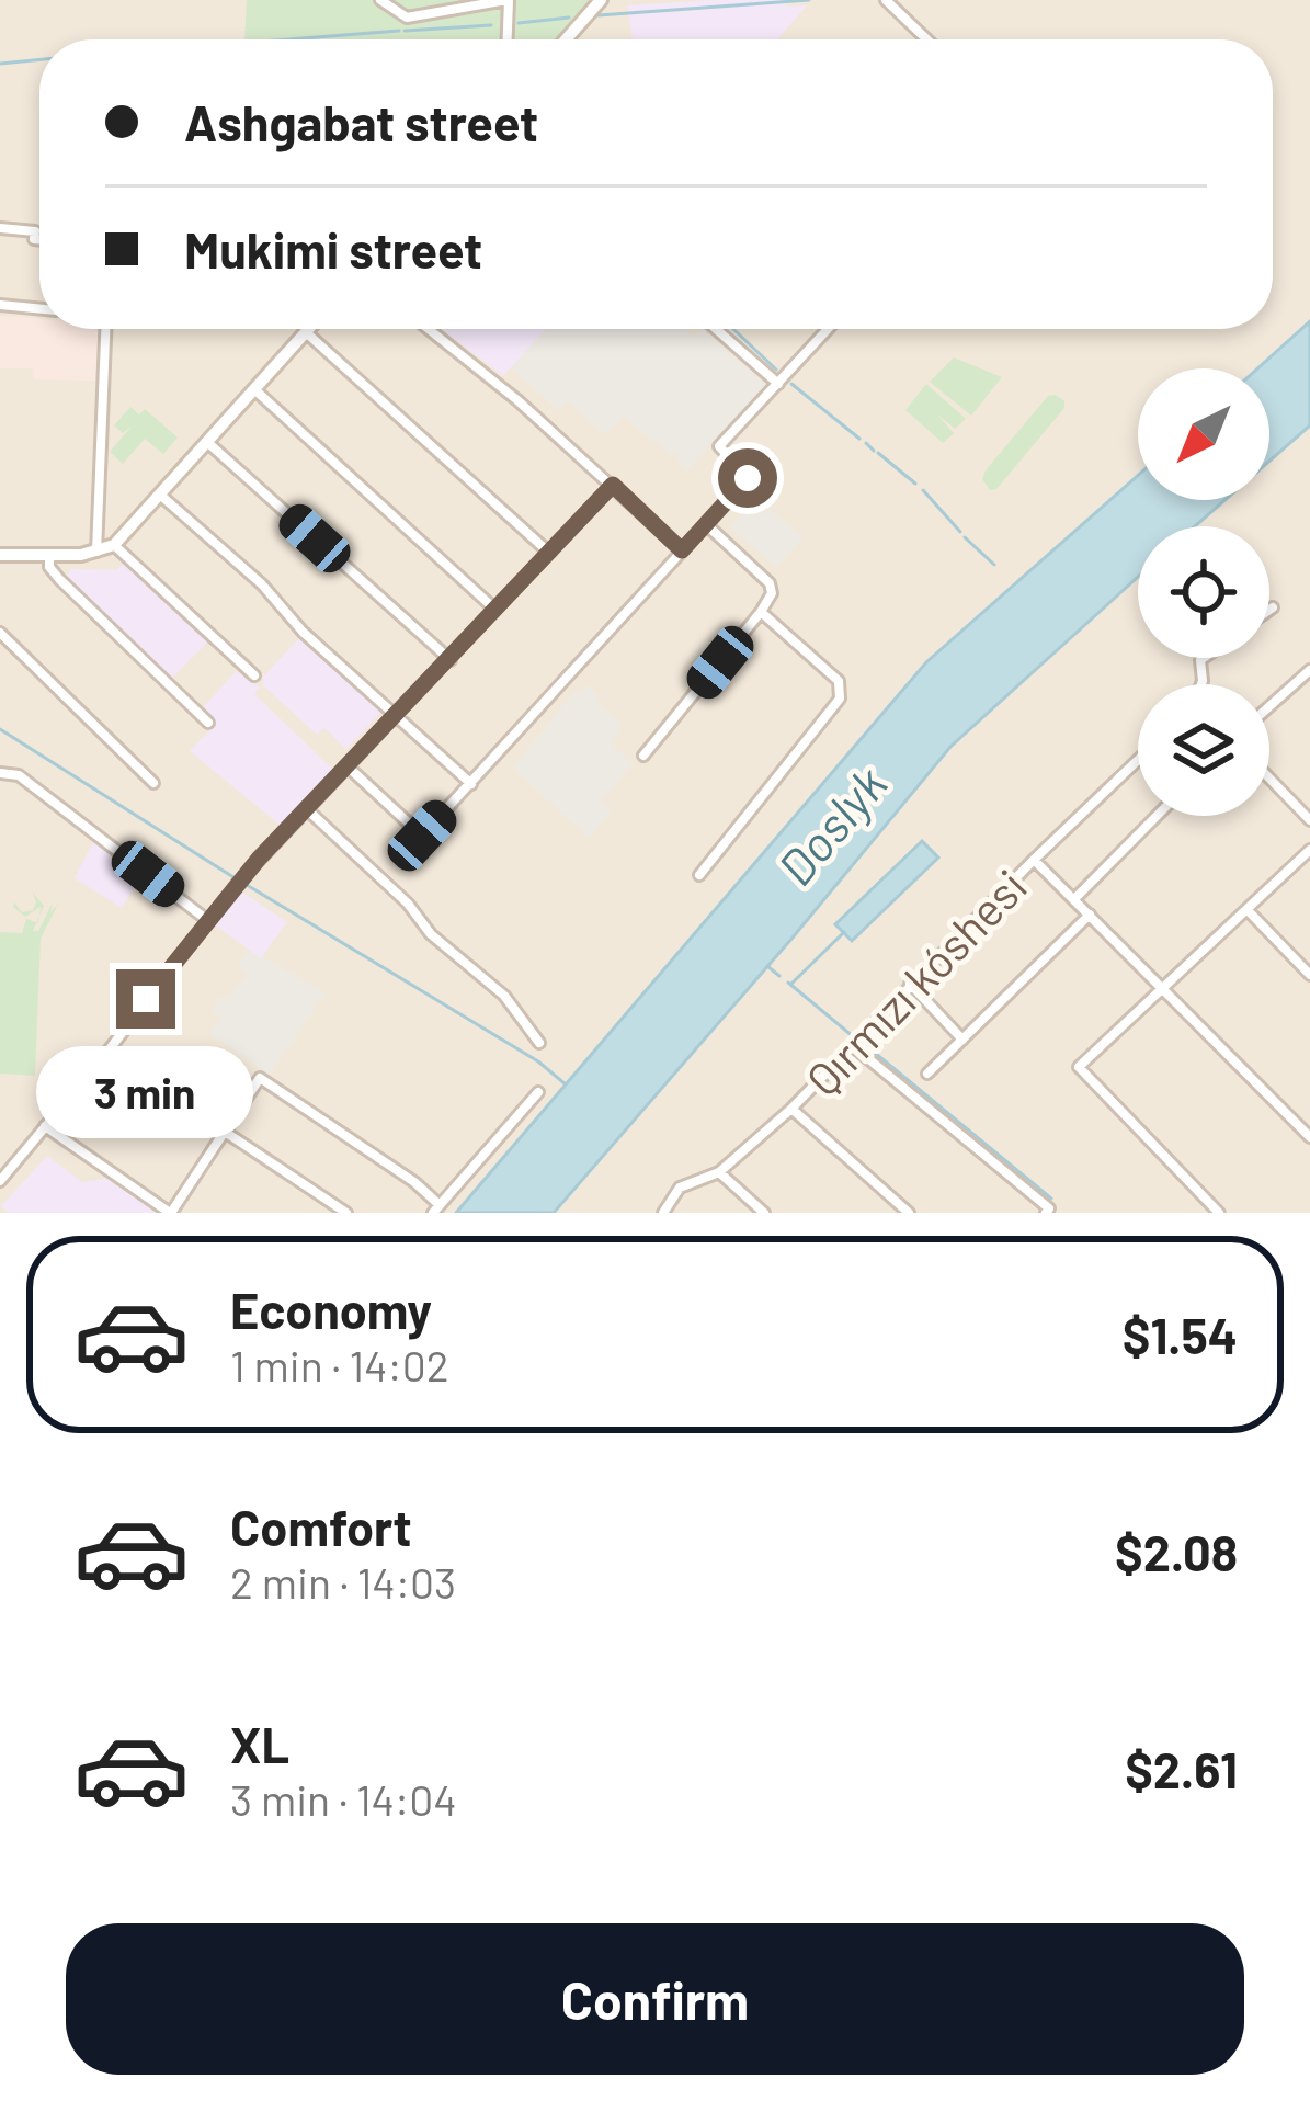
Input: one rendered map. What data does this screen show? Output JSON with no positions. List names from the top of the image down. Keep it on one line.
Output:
{"streets":{"street":["Qırmızı kóshesi"]},"water":["Doslyk"],"north":"bottom left","page":{"banner":["Ashgabat street","Mukimi street"],"bubble":"3 min","list":[{"name":"Economy","note":"1 min · 14:02","value":"$1.54"},{"name":"Comfort","note":"2 min · 14:03","value":"$2.08"},{"name":"XL","note":"3 min · 14:04","value":"$2.61"}],"buttons":"Confirm"}}
